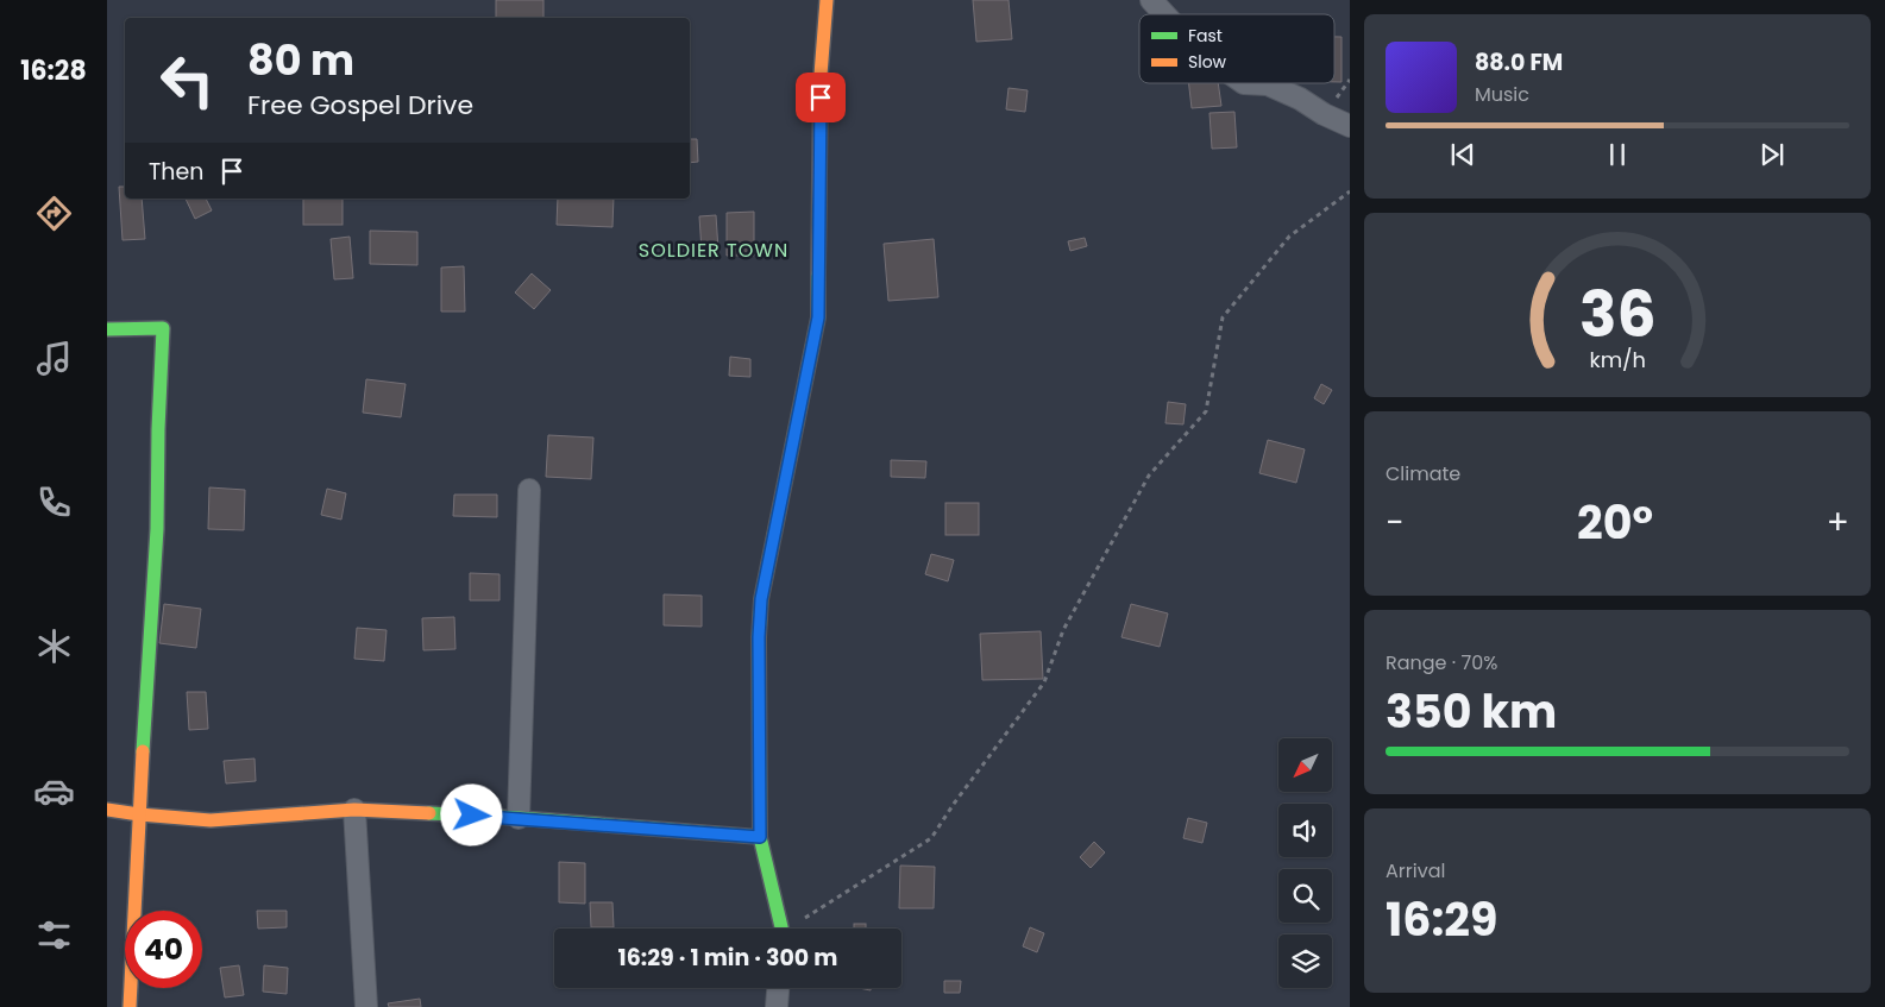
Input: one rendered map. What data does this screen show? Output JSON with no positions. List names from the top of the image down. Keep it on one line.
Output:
{"districts":["SOLDIER TOWN"],"legend":["Fast","Slow"],"north":"bottom left","page":{"tabs":"16:28","turn":["80 m","Free Gospel Drive"],"song":["88.0 FM","Music"],"then":"Then","tile":["Climate",["Range · 70%","350 km"],["Arrival","16:29"]],"heat":["−","20°","+"],"limit":"40","trip":"16:29 · 1 min · 300 m","gauge":["36","km/h"]}}
